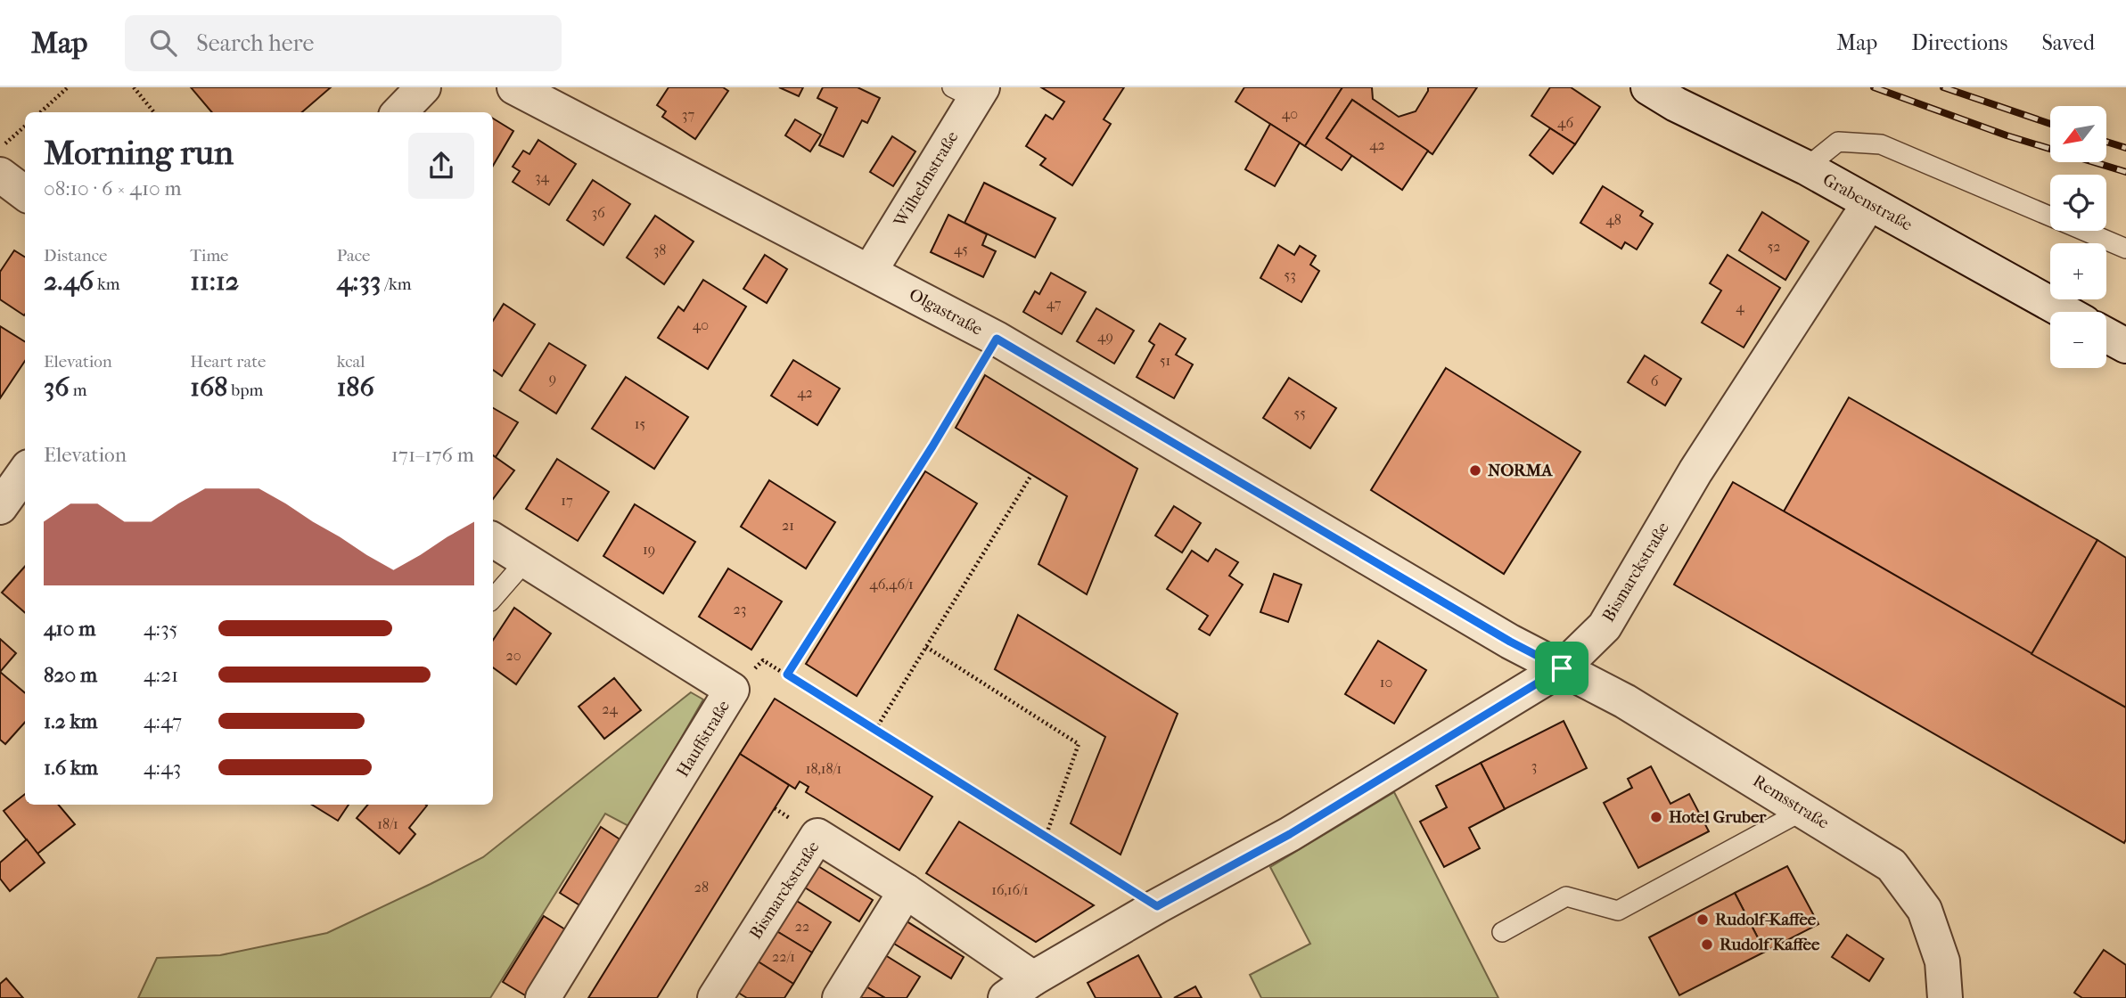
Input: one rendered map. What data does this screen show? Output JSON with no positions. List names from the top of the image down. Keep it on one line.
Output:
{"streets":{"street":["Wilhelmstraße","Grabenstraße","Olgastraße","Bismarckstraße","Hauffstraße","Remsstraße"]},"crossings":[["Wilhelmstraße","Olgastraße"],["Grabenstraße","Bismarckstraße"],["Olgastraße","Bismarckstraße"],["Olgastraße","Remsstraße"],["Bismarckstraße","Remsstraße"]],"places":["NORMA","Hotel Gruber","Rudolf-Kaffee","Rudolf Kaffee"],"house_numbers":["40","37","46","42","34","36","48","52","45","38","53","47","4","40","49","51","9","6","42","55","15","17","21","19","46,46/1","23","20","10","24","3","18,18/1","18/1","28","16,16/1","22","22/1"],"north":"bottom left","page":{"header":"Map","search":"Search here","nav":["Map","Directions","Saved"],"map_buttons":["+","−"],"heading":["Morning run","08:10 · 6 × 410 m"],"stats":[["Distance","2.46 km"],["Time","11:12"],["Pace","4:33 /km"],["Elevation","36 m"],["Heart rate","168 bpm"],["kcal","186"]],"chart":["Elevation","171–176 m"],"list":[{"name":"410 m","note":"4:35"},{"name":"820 m","note":"4:21"},{"name":"1.2 km","note":"4:47"},{"name":"1.6 km","note":"4:43"}]}}
